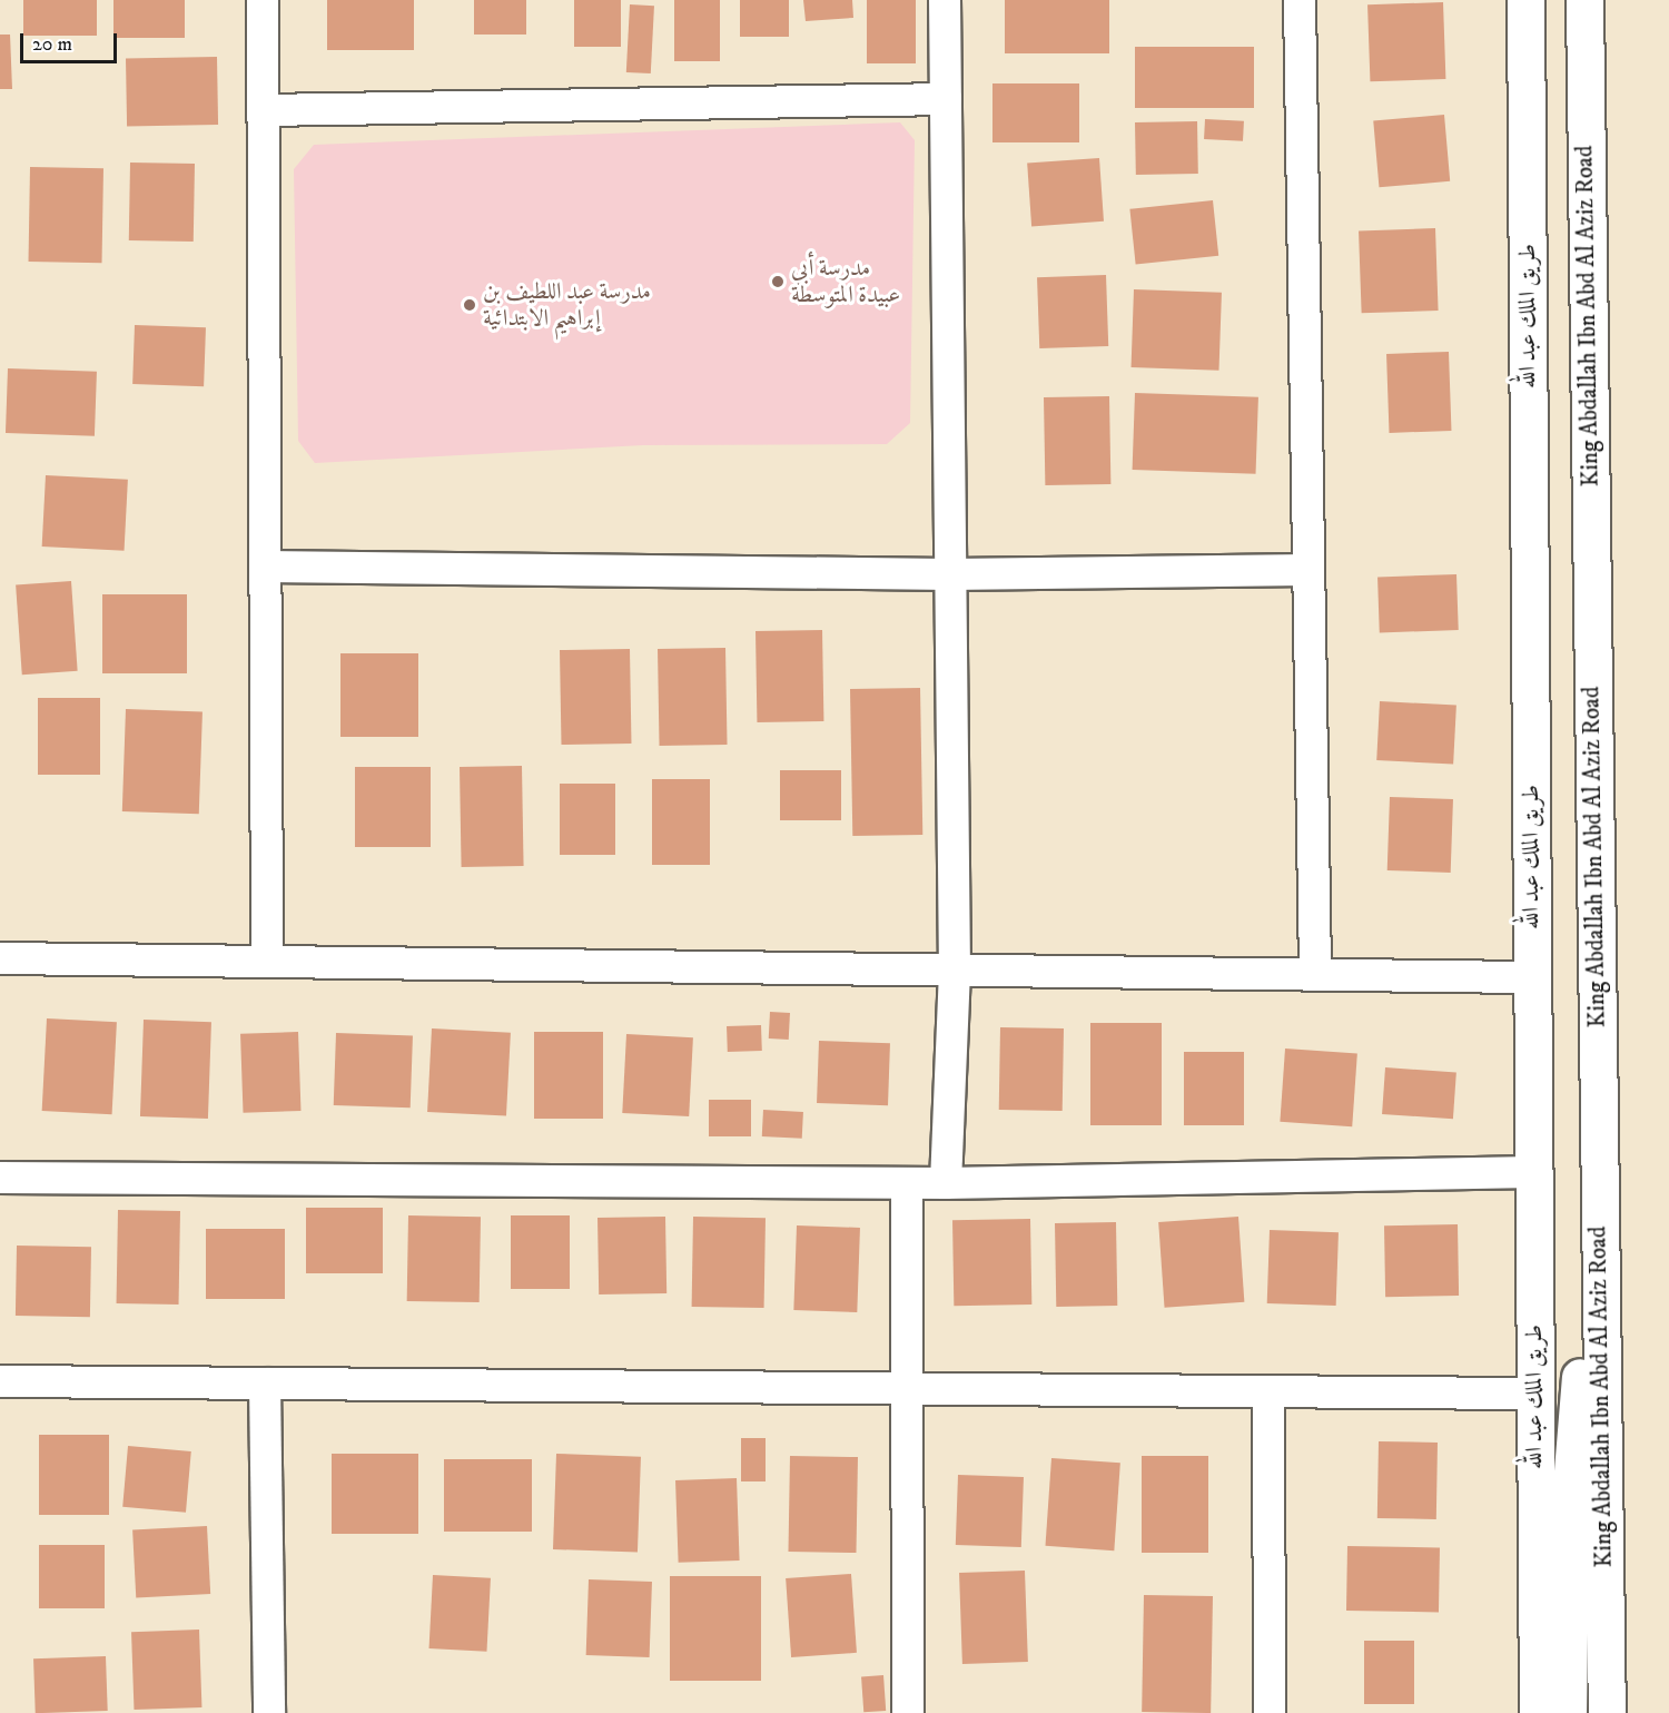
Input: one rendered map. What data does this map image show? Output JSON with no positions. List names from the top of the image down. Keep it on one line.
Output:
{"streets":{"main road":["طريق الملك عبد الله","King Abdallah Ibn Abd Al Aziz Road"]},"places":["مدرسة أبي عبيدة المتوسطة","مدرسة عبد اللطيف بن إبراهيم الابتدائية"],"scale_bar":"20 m"}
